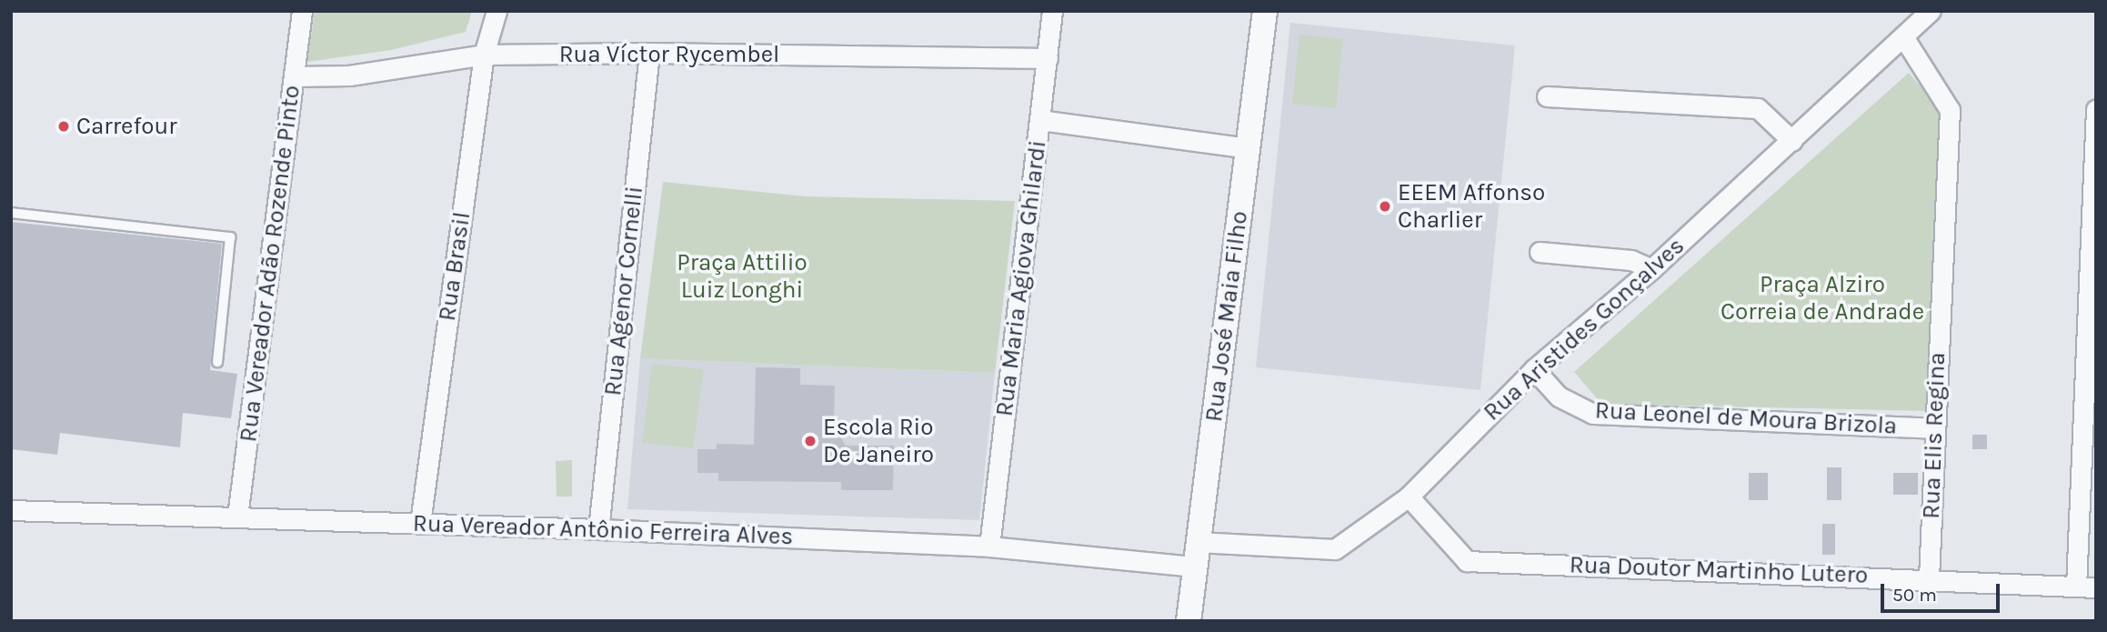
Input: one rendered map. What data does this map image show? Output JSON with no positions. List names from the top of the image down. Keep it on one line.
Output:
{"streets":{"street":["Rua Víctor Rycembel","Rua Vereador Adão Rozende Pinto","Rua Brasil","Rua Maria Agiova Ghilardi","Rua Agenor Cornelli","Rua José Maia Filho","Rua Aristides Gonçalves","Rua Leonel de Moura Brizola","Rua Elis Regina","Rua Vereador Antônio Ferreira Alves","Rua Doutor Martinho Lutero"]},"crossings":[["Rua Víctor Rycembel","Rua Vereador Adão Rozende Pinto"],["Rua Víctor Rycembel","Rua Brasil"],["Rua Víctor Rycembel","Rua Maria Agiova Ghilardi"],["Rua Víctor Rycembel","Rua Agenor Cornelli"],["Rua Vereador Adão Rozende Pinto","Rua Vereador Antônio Ferreira Alves"],["Rua Brasil","Rua Vereador Antônio Ferreira Alves"],["Rua Maria Agiova Ghilardi","Rua Vereador Antônio Ferreira Alves"],["Rua Agenor Cornelli","Rua Vereador Antônio Ferreira Alves"],["Rua José Maia Filho","Rua Aristides Gonçalves"],["Rua José Maia Filho","Rua Vereador Antônio Ferreira Alves"],["Rua Aristides Gonçalves","Rua Leonel de Moura Brizola"],["Rua Aristides Gonçalves","Rua Elis Regina"],["Rua Aristides Gonçalves","Rua Doutor Martinho Lutero"],["Rua Leonel de Moura Brizola","Rua Elis Regina"],["Rua Elis Regina","Rua Doutor Martinho Lutero"]],"parks":["Praça Attilio Luiz Longhi","Praça Alziro Correia de Andrade"],"places":["Carrefour","EEEM Affonso Charlier","Escola Rio De Janeiro"],"scale_bar":"50 m"}
